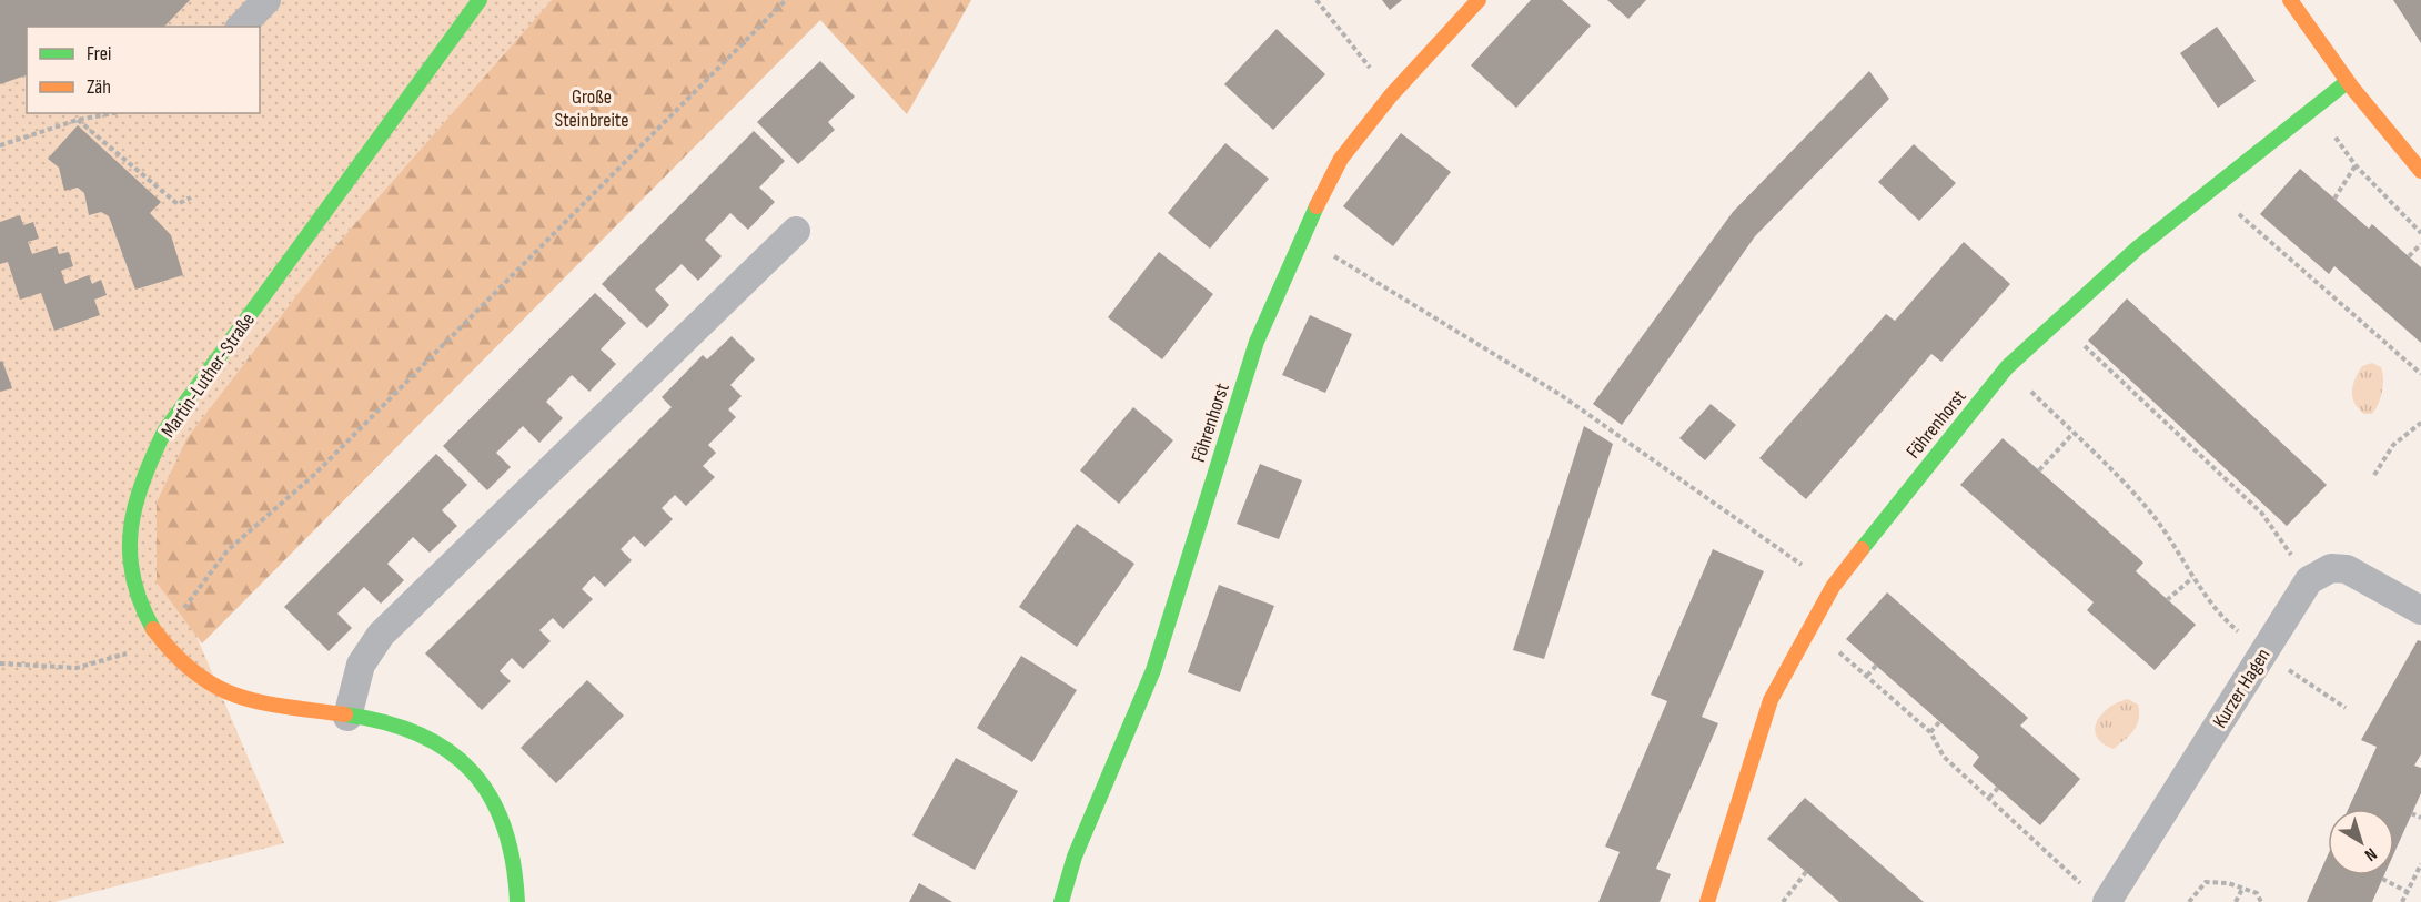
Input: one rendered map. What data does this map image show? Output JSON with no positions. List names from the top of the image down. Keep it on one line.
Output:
{"streets":{"street":["Martin-Luther-Straße","Föhrenhorst","Kurzer Hagen"]},"parks":["Große Steinbreite"],"legend":["Frei","Zäh"],"north":"bottom right"}
